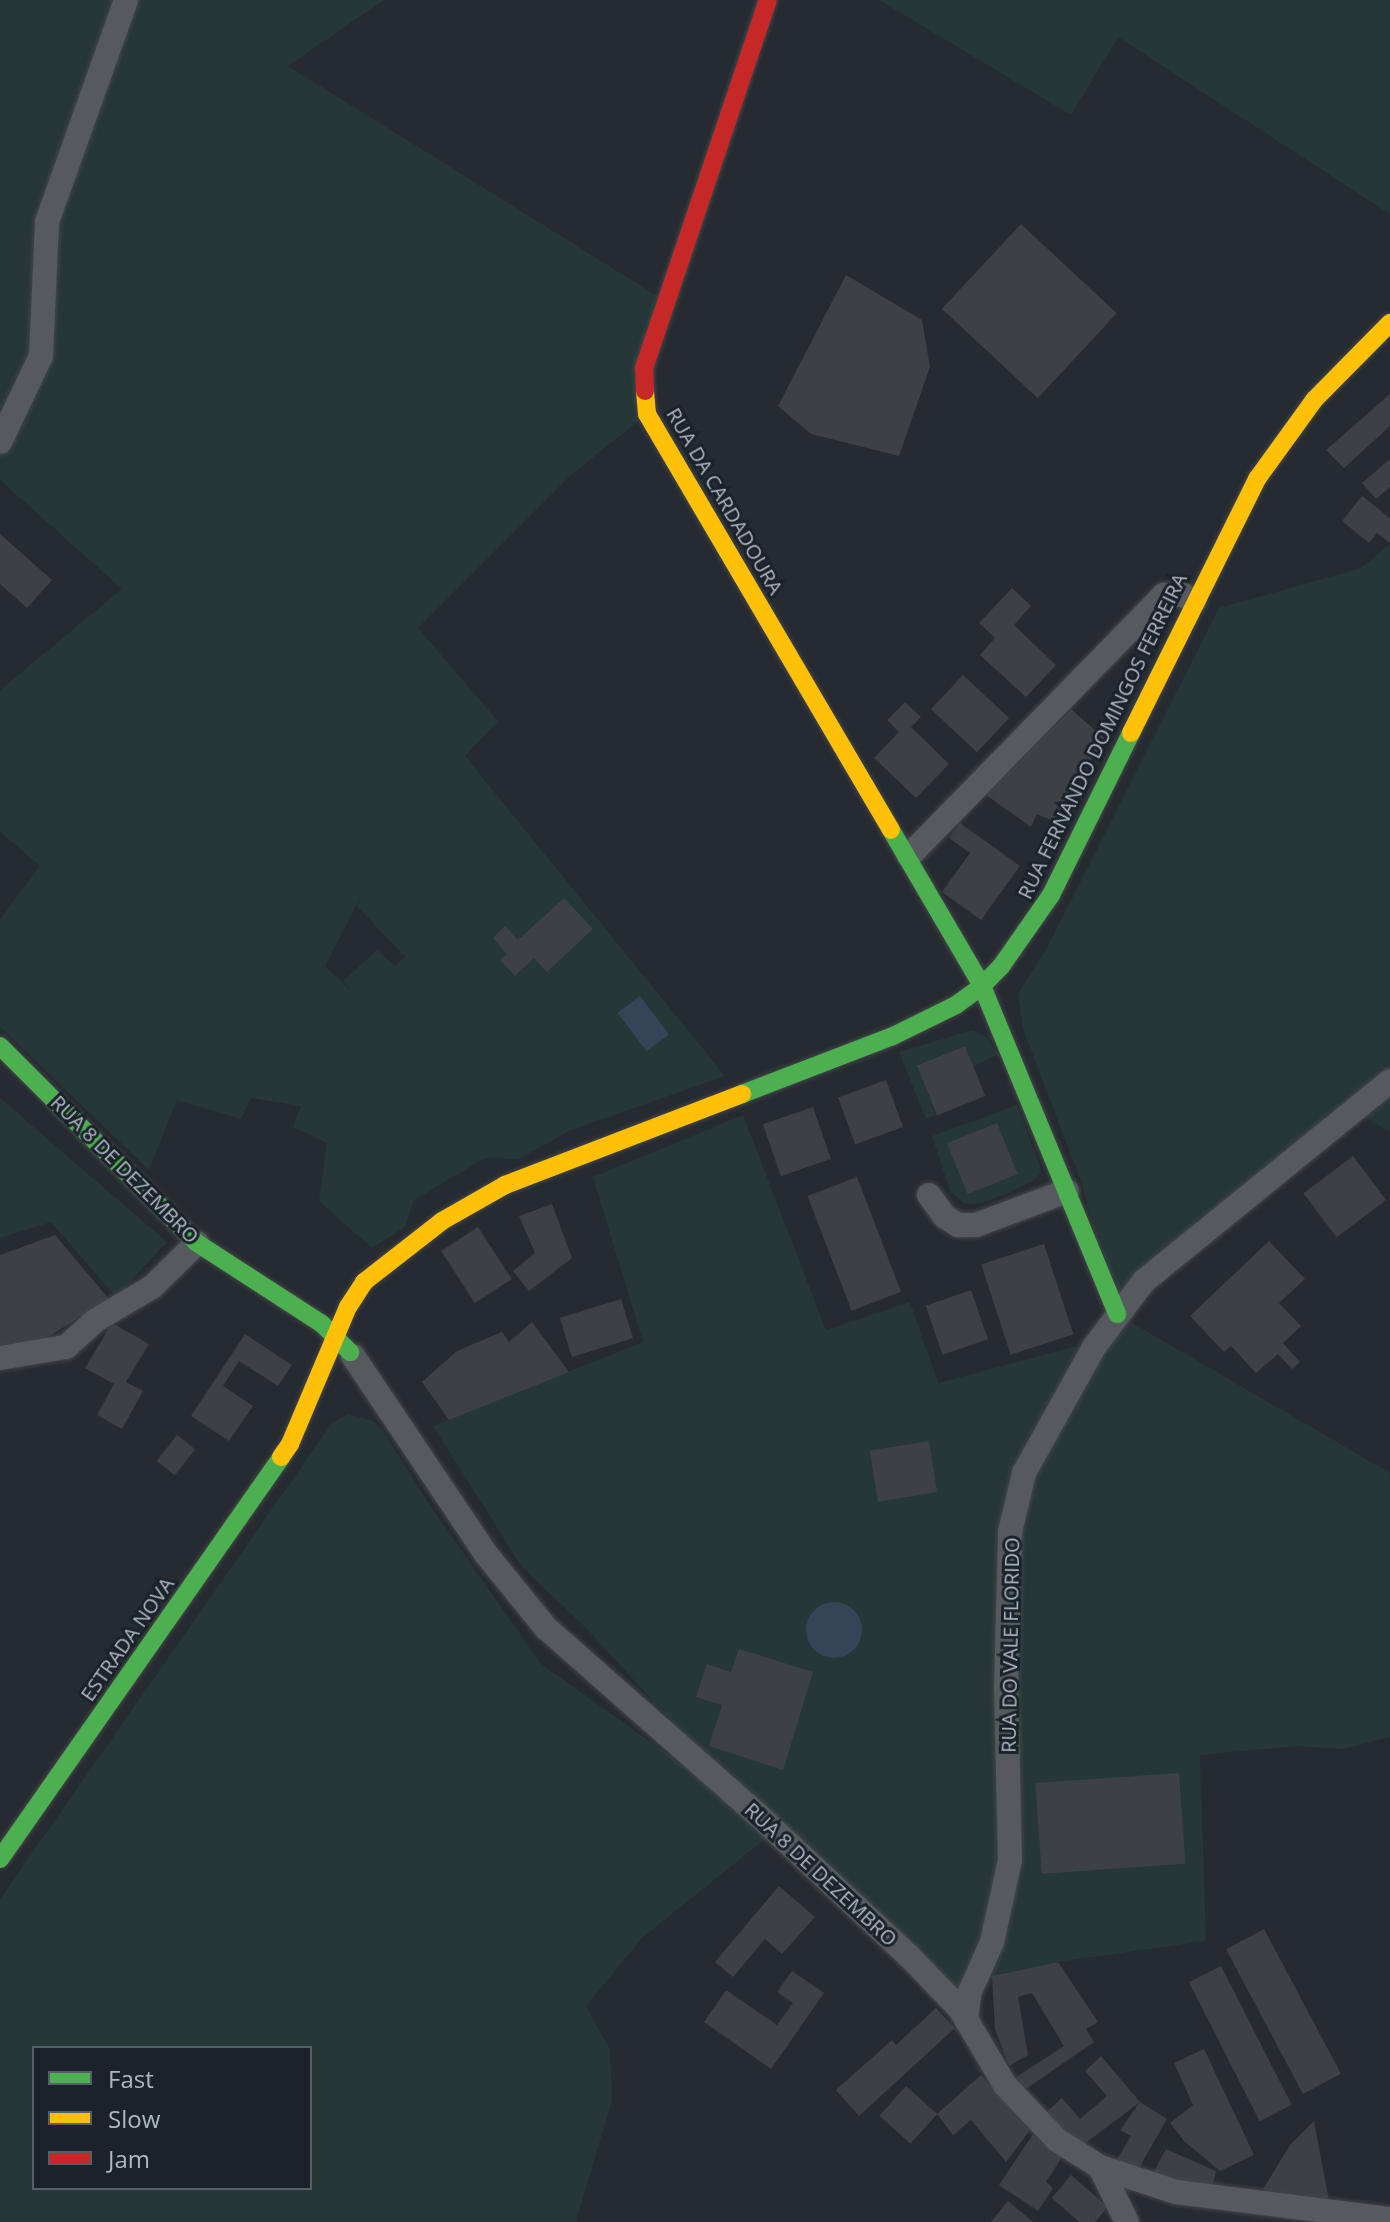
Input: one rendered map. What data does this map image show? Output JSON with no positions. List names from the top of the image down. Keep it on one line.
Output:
{"streets":{"street":["RUA DA CARDADOURA","RUA FERNANDO DOMINGOS FERREIRA","RUA 8 DE DEZEMBRO","ESTRADA NOVA","RUA DO VALE FLORIDO"]},"crossings":[["RUA DA CARDADOURA","RUA FERNANDO DOMINGOS FERREIRA"],["RUA DA CARDADOURA","RUA DO VALE FLORIDO"],["RUA FERNANDO DOMINGOS FERREIRA","RUA 8 DE DEZEMBRO"],["RUA FERNANDO DOMINGOS FERREIRA","ESTRADA NOVA"],["RUA 8 DE DEZEMBRO","ESTRADA NOVA"],["RUA 8 DE DEZEMBRO","RUA DO VALE FLORIDO"]],"legend":["Fast","Slow","Jam"]}
